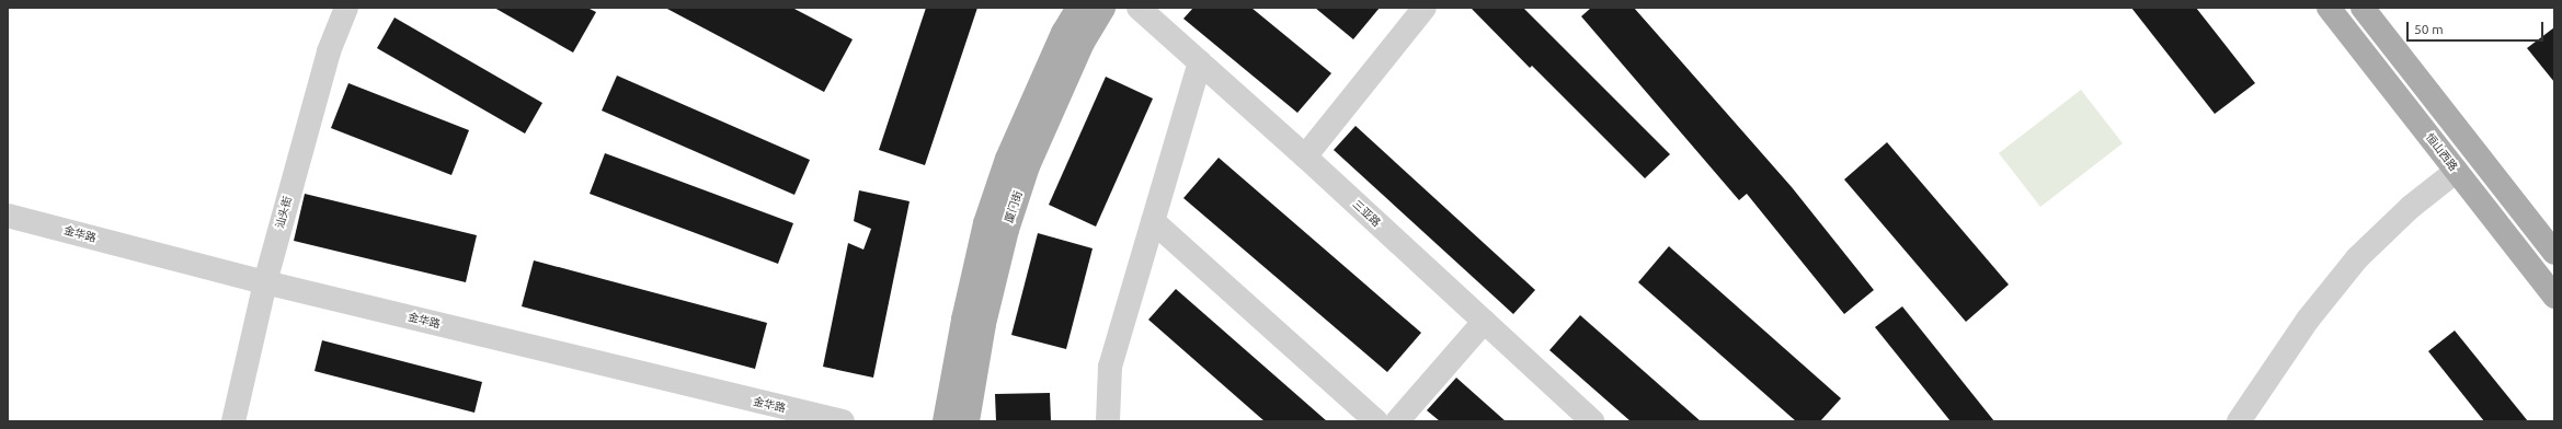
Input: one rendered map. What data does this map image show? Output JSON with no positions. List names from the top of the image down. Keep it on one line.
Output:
{"streets":{"main road":["恒山西路","厦门街"],"street":["汕头街","三亚路","金华路"]},"crossings":[["汕头街","金华路"]],"scale_bar":"50 m"}
